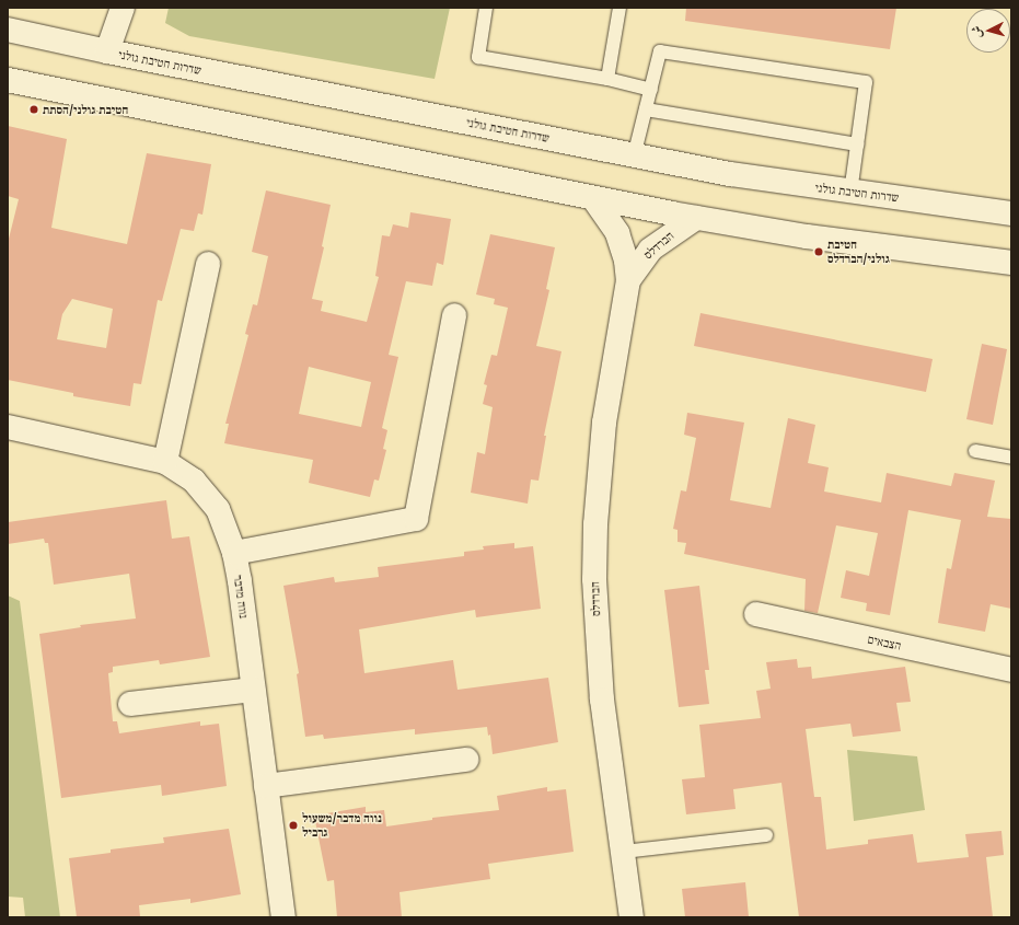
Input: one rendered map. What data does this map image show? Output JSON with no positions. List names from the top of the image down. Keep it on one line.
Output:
{"streets":{"street":["שדרות חטיבת גולני","הברדלס","נווה מדבר","הצבאים"]},"places":["חטיבת גולני/הסתת","חטיבת גולני/הברדלס","נווה מדבר/משעול גרביל"],"north":"left"}
